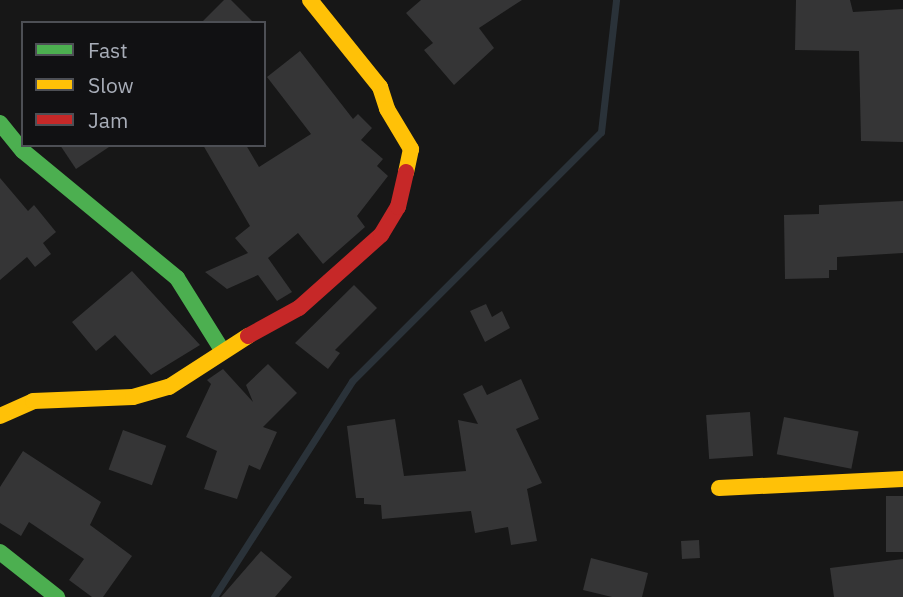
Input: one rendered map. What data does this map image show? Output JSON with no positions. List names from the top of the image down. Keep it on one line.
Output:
{"legend":["Fast","Slow","Jam"]}
